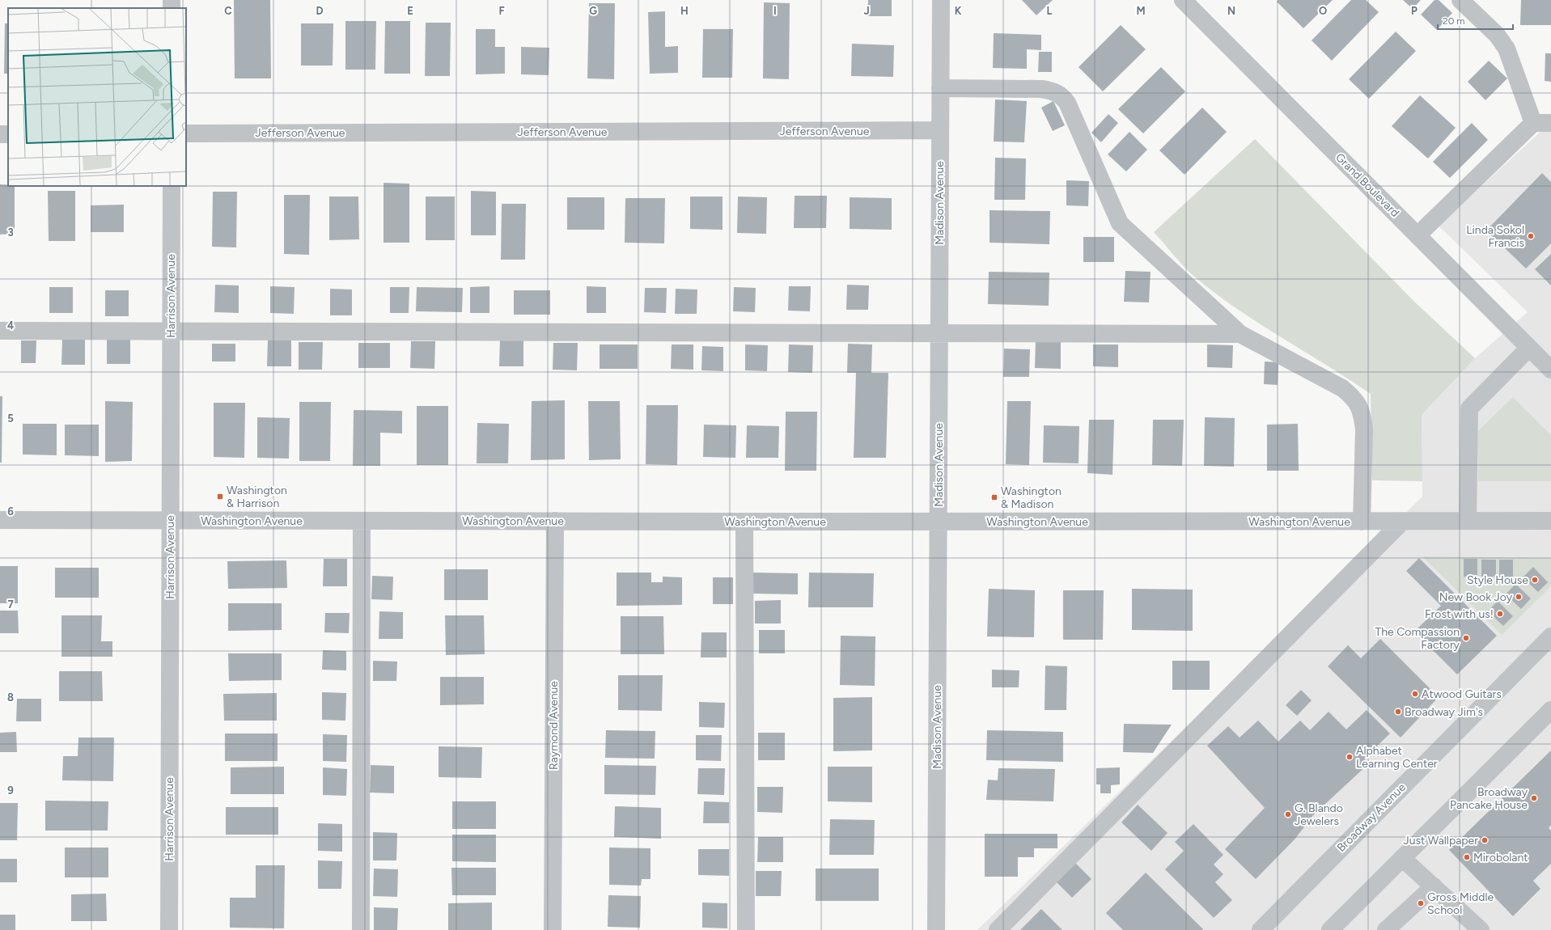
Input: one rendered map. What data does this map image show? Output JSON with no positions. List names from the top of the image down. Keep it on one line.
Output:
{"streets":{"street":["Jefferson Avenue","Grand Boulevard","Madison Avenue","Harrison Avenue","Washington Avenue","Raymond Avenue","Broadway Avenue"]},"crossings":[["Jefferson Avenue","Madison Avenue"],["Madison Avenue","Washington Avenue"],["Harrison Avenue","Washington Avenue"],["Washington Avenue","Raymond Avenue"]],"places":{"other":["Linda Sokol Francis","Style House","New Book Joy","Frost with us!","The Compassion Factory","Atwood Guitars","Broadway Jim's","Alphabet Learning Center","Broadway Pancake House","G. Blando Jewelers","Just Wallpaper","Mirobolant","Gross Middle School"],"transit":["Washington & Harrison","Washington & Madison"]},"scale_bar":"20 m","grid":{"columns":["C","D","E","F","G","H","I","J","K","L","M","N","O","P"],"rows":["3","4","5","6","7","8","9"]}}
